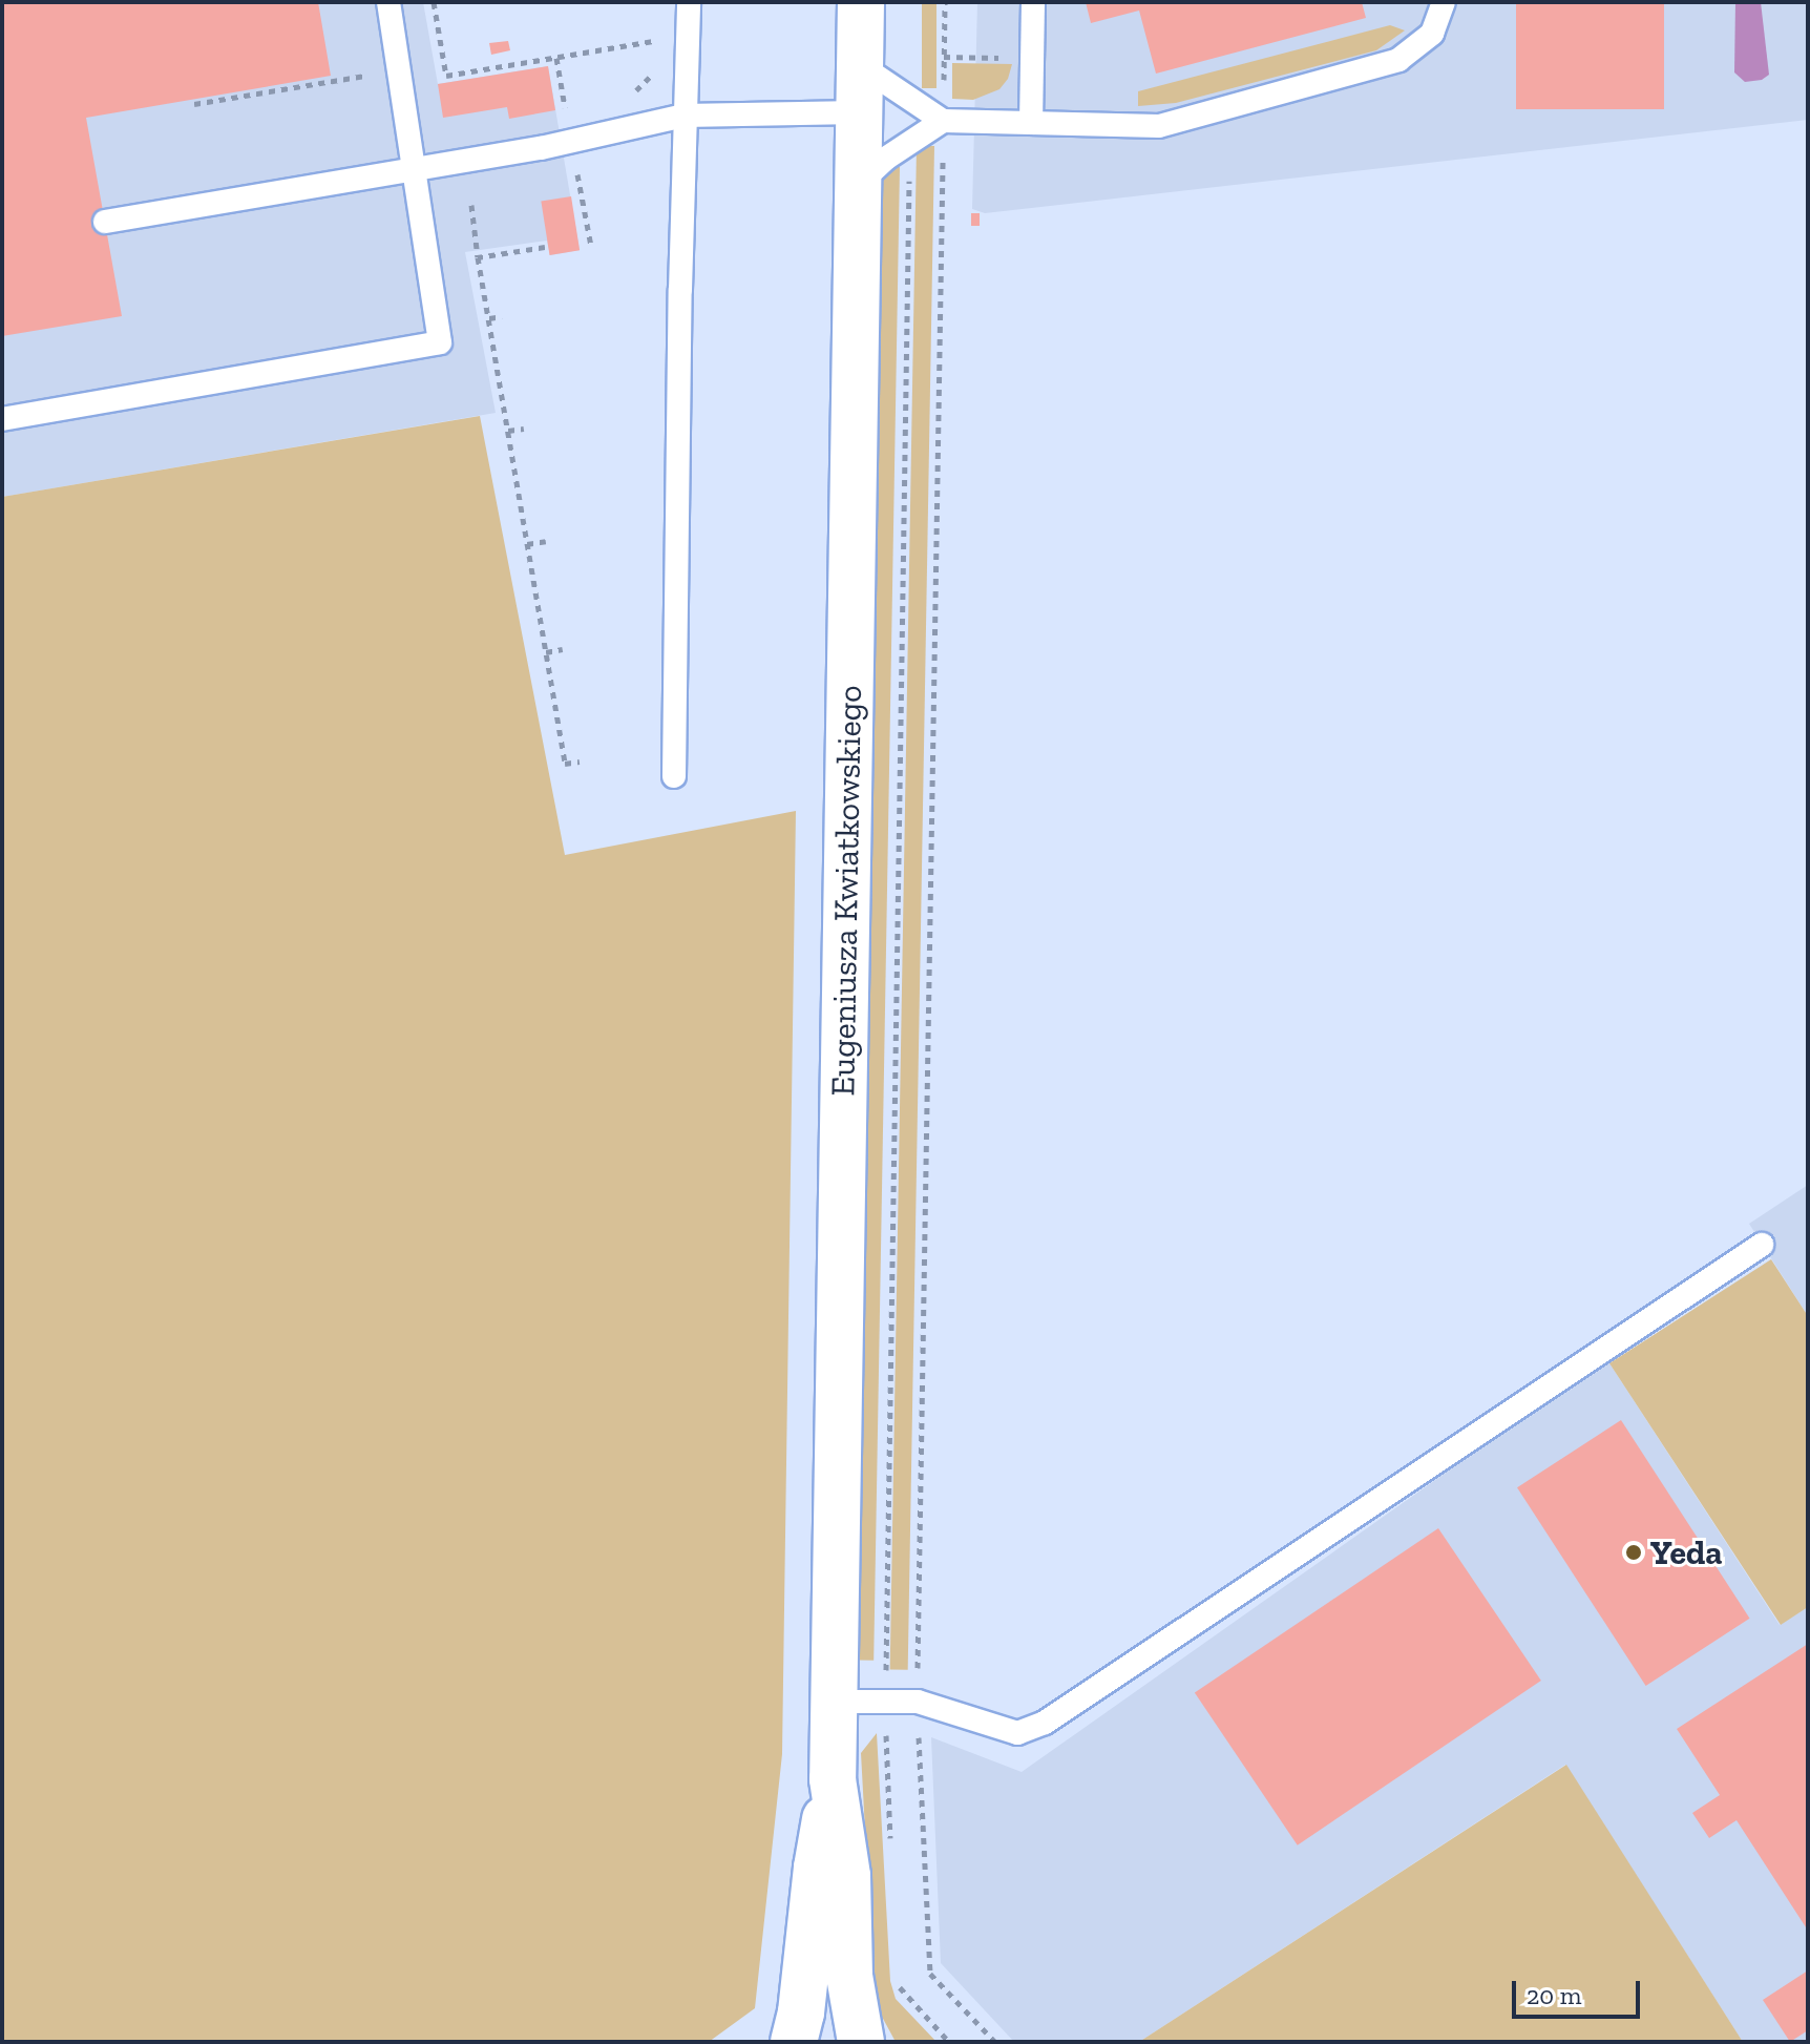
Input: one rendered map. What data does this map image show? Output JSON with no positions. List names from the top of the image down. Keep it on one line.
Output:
{"streets":{"main road":["Eugeniusza Kwiatkowskiego"]},"places":["Yeda"],"scale_bar":"20 m"}
